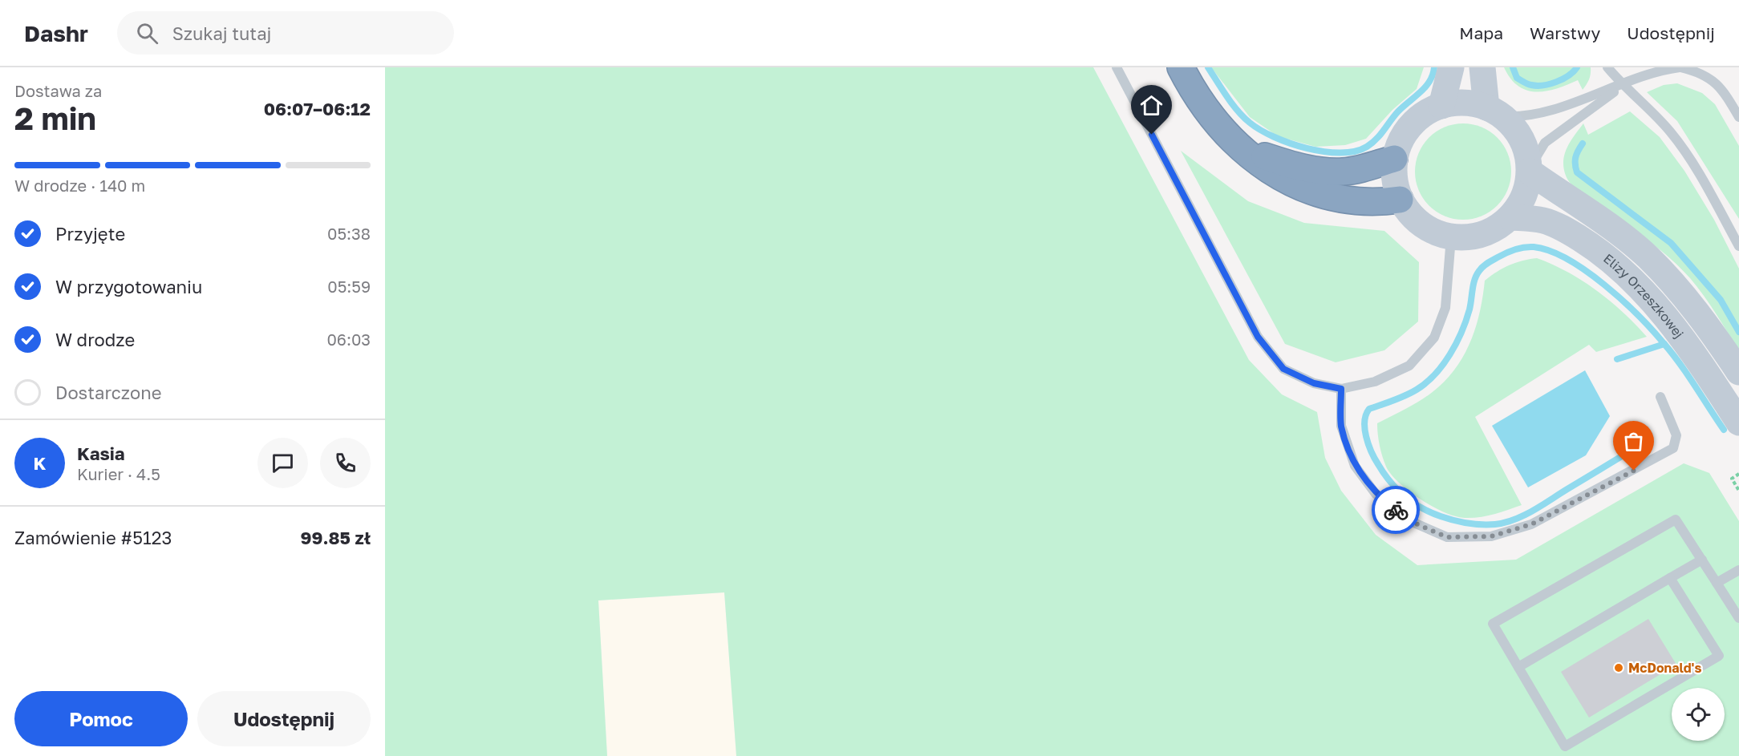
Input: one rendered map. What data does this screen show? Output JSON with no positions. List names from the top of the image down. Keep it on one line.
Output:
{"streets":{"street":["Elizy Orzeszkowej"]},"places":["McDonald's"],"page":{"header":"Dashr","search":"Szukaj tutaj","nav":["Mapa","Warstwy","Udostępnij"],"heading":["2 min","Dostawa za","06:07–06:12"],"panel":["Kasia","Kurier · 4.5","Zamówienie #5123","99.85 zł"],"bar":"W drodze · 140 m","list":[["Przyjęte","05:38"],["W przygotowaniu","05:59"],["W drodze","06:03"],"Dostarczone"],"round":"K","buttons":["Pomoc","Udostępnij"]}}
